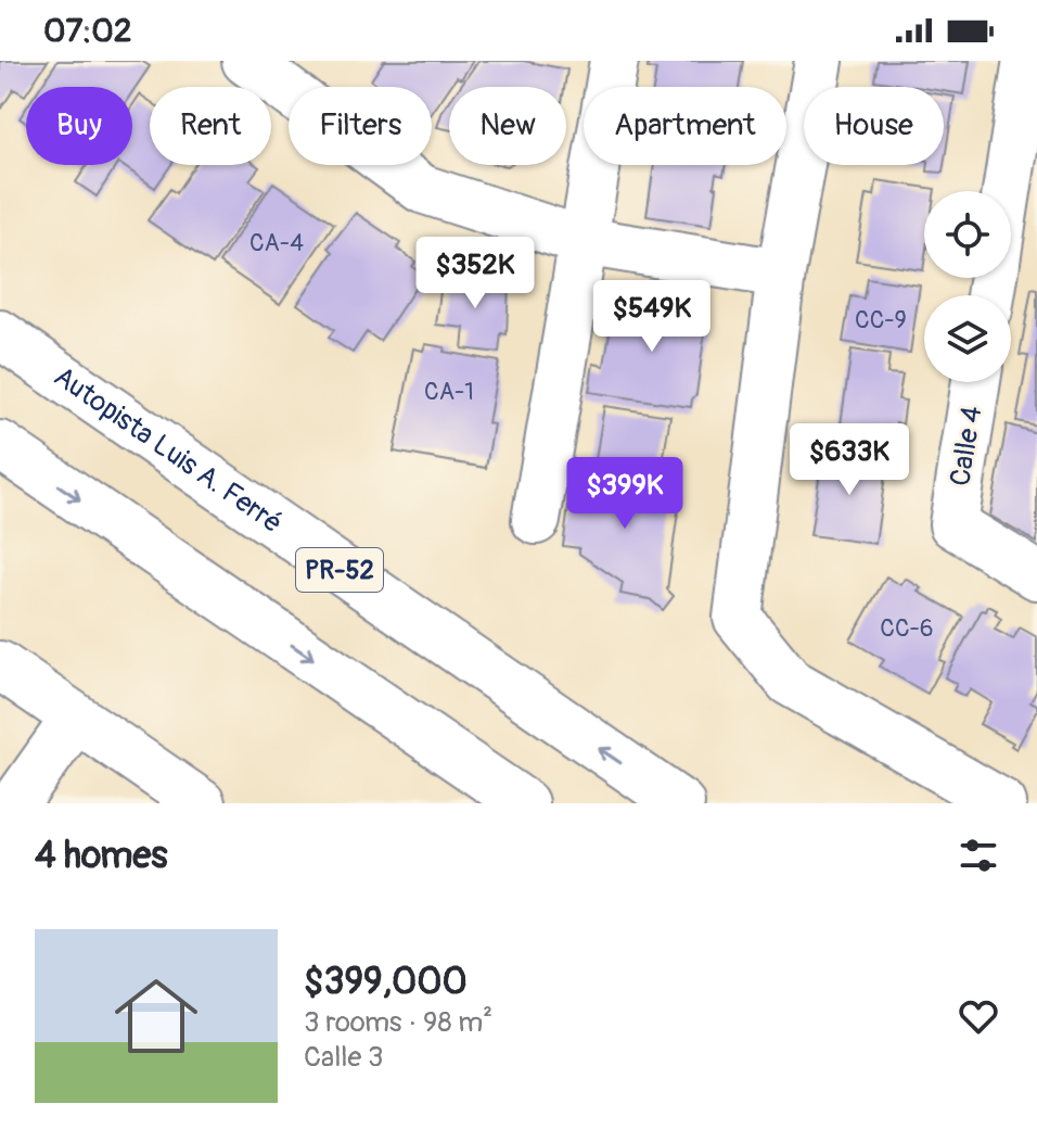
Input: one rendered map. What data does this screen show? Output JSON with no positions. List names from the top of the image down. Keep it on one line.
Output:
{"streets":{"main road":["Calle 4","Autopista Luis A. Ferré","PR-52"]},"house_numbers":["CA-4","CC-9","CA-1","CC-6"],"page":{"status":"07:02","chip":["Buy","Rent","Filters","New","Apartment","House"],"price":["$352K","$549K","$633K","$399K"],"heading":"4 homes","list":[{"name":"$399,000","note":"3 rooms · 98 m² · Calle 3"}]}}
